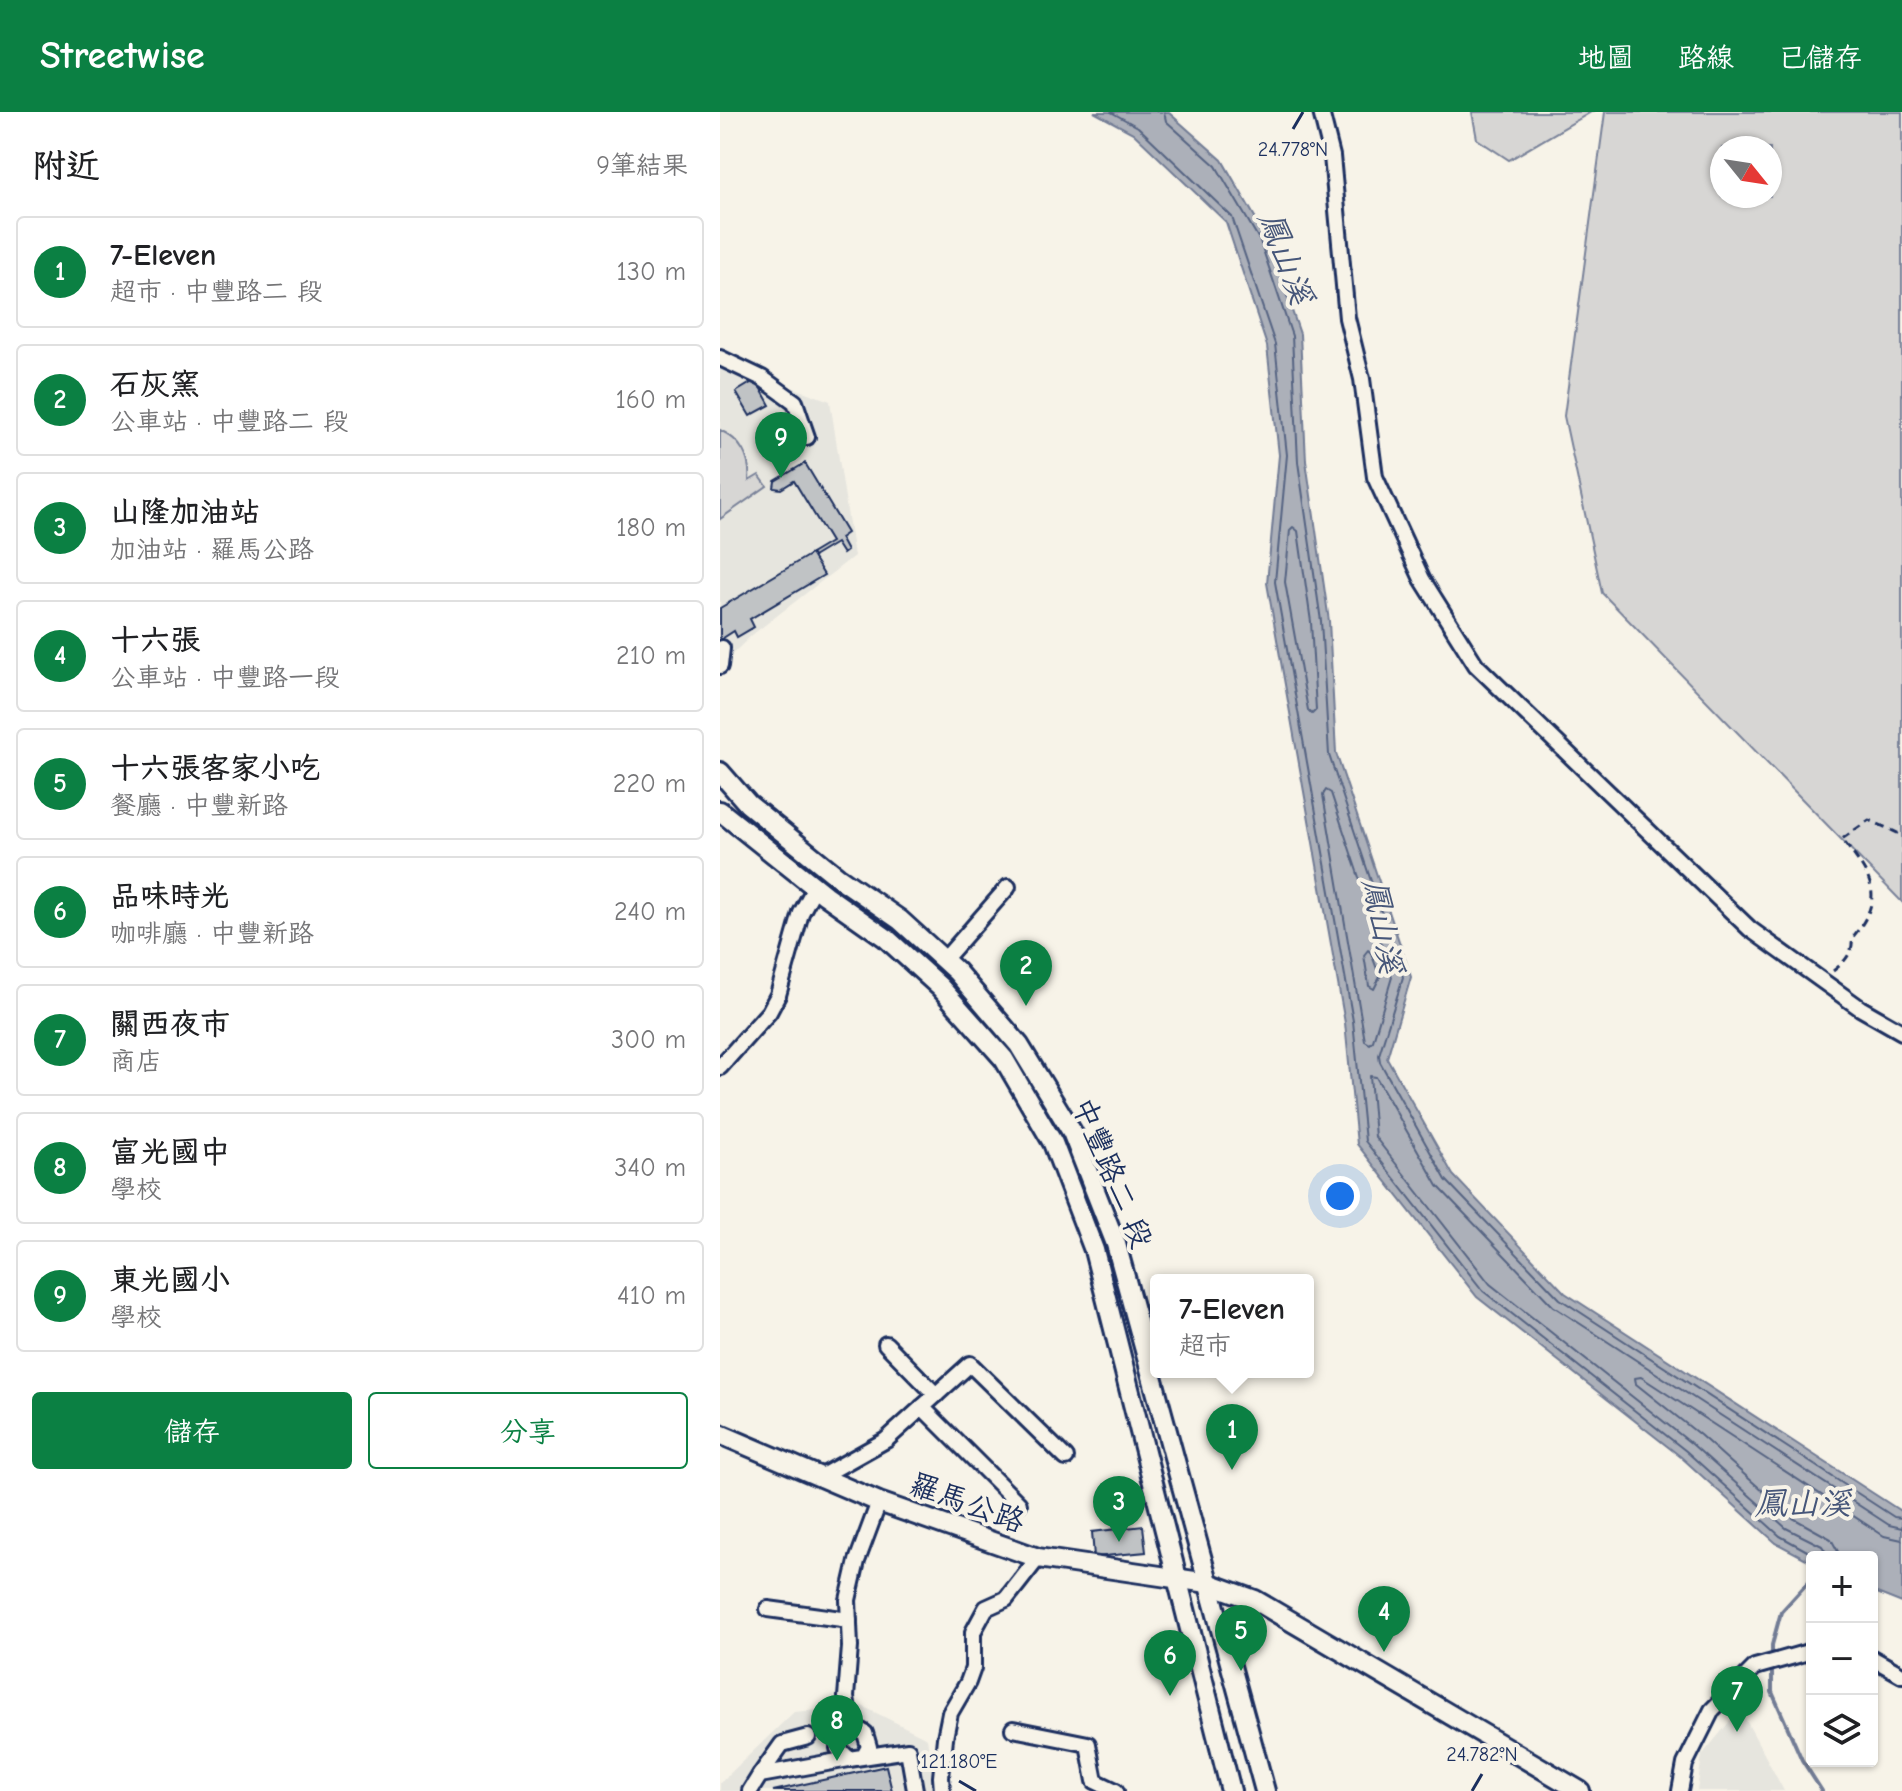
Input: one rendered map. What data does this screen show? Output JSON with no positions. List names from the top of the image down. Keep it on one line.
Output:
{"streets":{"main road":["中豐路二 段","羅馬公路"]},"crossings":[["中豐路二 段","羅馬公路"]],"water":["鳳山溪"],"north":"bottom right","page":{"header":"Streetwise","nav":["地圖","路線","已儲存"],"heading":["附近","9筆結果"],"list":[{"mark":"1","name":"7-Eleven","note":"超市 · 中豐路二 段","value":"130 m"},{"mark":"2","name":"石灰窯","note":"公車站 · 中豐路二 段","value":"160 m"},{"mark":"3","name":"山隆加油站","note":"加油站 · 羅馬公路","value":"180 m"},{"mark":"4","name":"十六張","note":"公車站 · 中豐路一段","value":"210 m"},{"mark":"5","name":"十六張客家小吃","note":"餐廳 · 中豐新路","value":"220 m"},{"mark":"6","name":"品味時光","note":"咖啡廳 · 中豐新路","value":"240 m"},{"mark":"7","name":"關西夜市","note":"商店","value":"300 m"},{"mark":"8","name":"富光國中","note":"學校","value":"340 m"},{"mark":"9","name":"東光國小","note":"學校","value":"410 m"}],"pins":["9","2","1","3","4","5","6","7","8"],"popup":["7-Eleven","超市"],"buttons":["儲存","分享"],"map_buttons":["+","−"]},"coordinates":["24.778°N","24.782°N","121.180°E"]}
